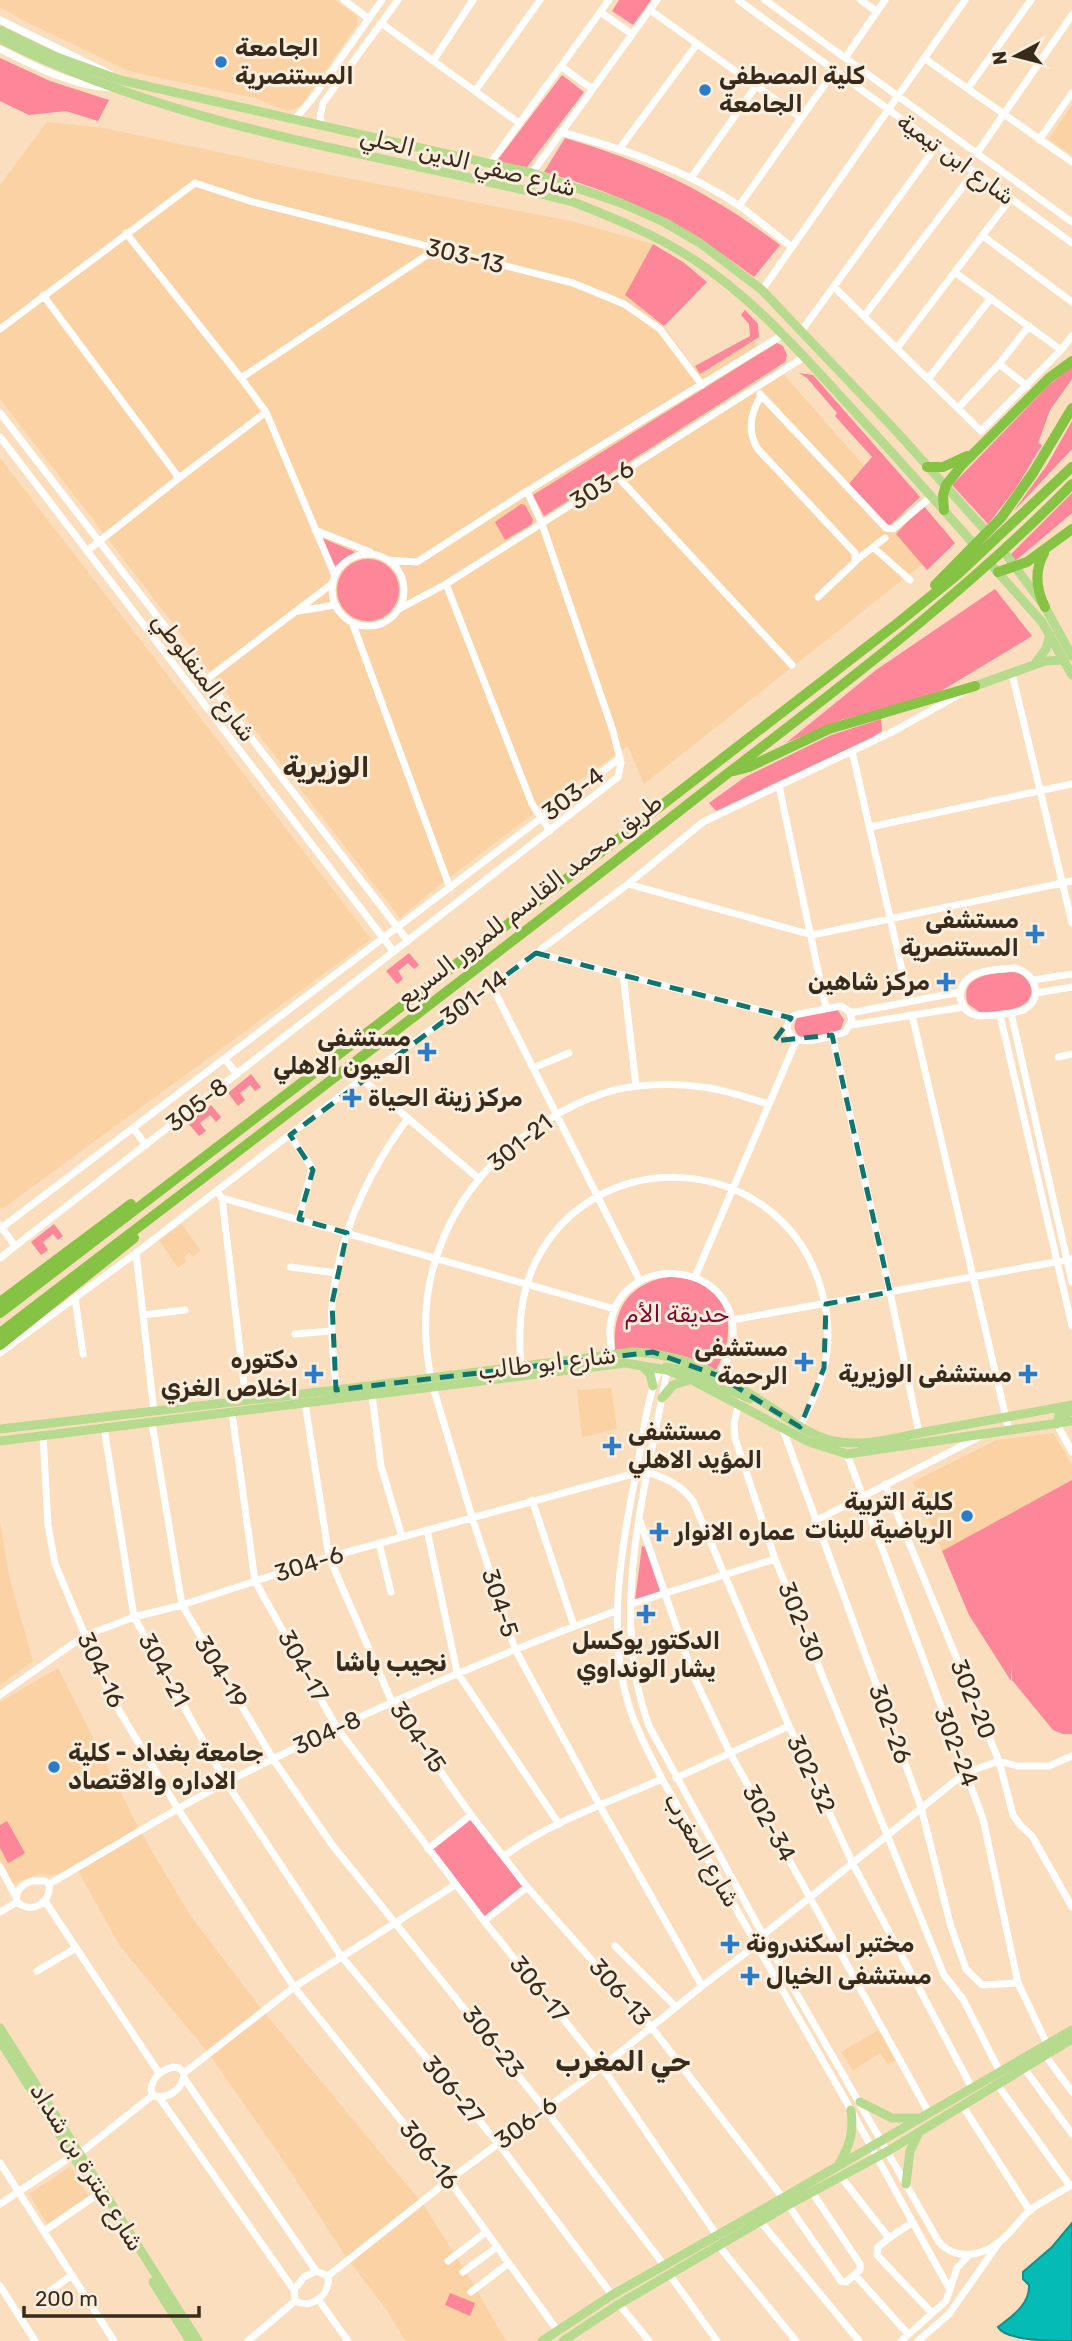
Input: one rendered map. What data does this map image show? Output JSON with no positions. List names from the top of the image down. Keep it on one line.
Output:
{"streets":{"highway":["طريق محمد القاسم للمرور السريع"],"main road":["شارع صفي الدين الحلي","شارع ابو طالب","شارع عنترة بن شداد"],"street":["شارع ابن تيمية","303-13","303-6","شارع المنفلوطي","303-4","301-14","305-8","301-21","304-6","304-5","302-30","304-17","304-16","304-21","304-19","302-20","302-26","304-8","304-15","302-24","302-32","302-34","شارع المغرب","306-17","306-13","306-23","306-27","306-6","306-16"]},"crossings":[["شارع صفي الدين الحلي","303-6"],["303-13","303-6"],["شارع المنفلوطي","303-4"],["شارع المنفلوطي","305-8"],["303-4","305-8"],["301-21","شارع ابو طالب"],["301-21","304-5"],["شارع ابو طالب","304-5"],["شارع ابو طالب","302-30"],["شارع ابو طالب","304-17"],["شارع ابو طالب","304-16"],["شارع ابو طالب","304-21"],["شارع ابو طالب","304-19"],["شارع ابو طالب","302-26"],["شارع ابو طالب","304-15"],["شارع ابو طالب","302-24"],["شارع ابو طالب","شارع المغرب"],["304-6","304-5"],["304-6","304-17"],["304-6","304-16"],["304-6","304-21"],["304-6","304-19"],["304-6","304-15"],["304-6","شارع المغرب"],["304-5","304-8"],["304-5","306-6"],["304-17","304-8"],["304-17","306-17"],["304-16","304-8"],["304-16","306-16"],["304-21","304-8"],["304-21","306-27"],["304-19","304-8"],["304-19","306-23"],["302-26","302-24"],["304-8","304-15"],["304-8","شارع المغرب"],["304-15","306-13"],["302-32","شارع المغرب"],["302-34","شارع المغرب"],["شارع المغرب","306-6"],["306-17","306-6"],["306-13","306-6"],["306-23","306-6"],["306-27","306-6"],["306-6","306-16"]],"districts":["الوزيرية","نجيب باشا","حي المغرب"],"parks":["حديقة الأم"],"places":{"other":["الجامعة المستنصرية","كلية المصطفى الجامعة","كلية التربية الرياضية للبنات","جامعة بغداد - كلية الاداره والاقتصاد"],"health":["مستشفى المستنصرية","مركز شاهين","مستشفى العيون الاهلي","مركز زينة الحياة","مستشفى الرحمة","دكتوره اخلاص الغزي","مستشفى الوزيرية","مستشفى المؤيد الاهلي","عماره الانوار","الدكتور يوكسل يشار الونداوي","مختبر اسكندرونة","مستشفى الخيال"]},"scale_bar":"200 m","north":"left"}
